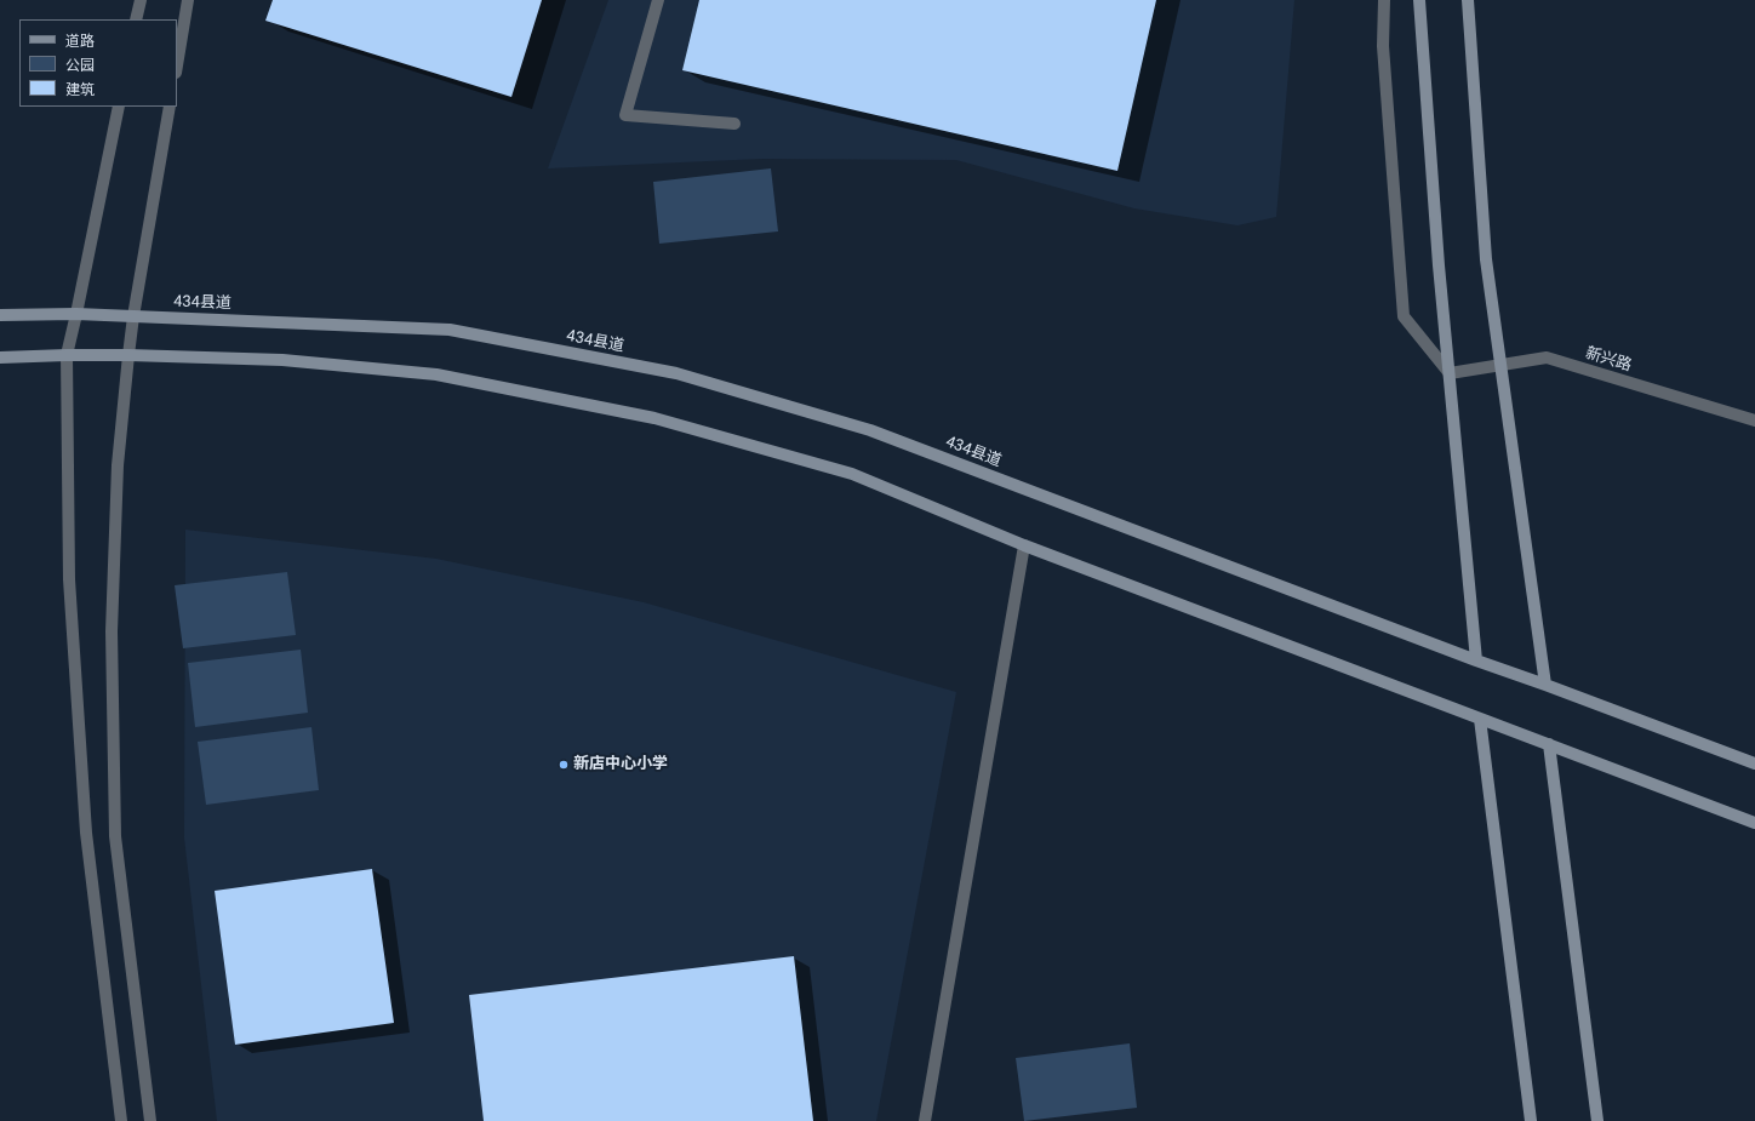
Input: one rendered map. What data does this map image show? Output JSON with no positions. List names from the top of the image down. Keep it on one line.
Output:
{"streets":{"main road":["434县道"],"street":["新兴路"]},"places":["新店中心小学"],"legend":["道路","公园","建筑"]}
